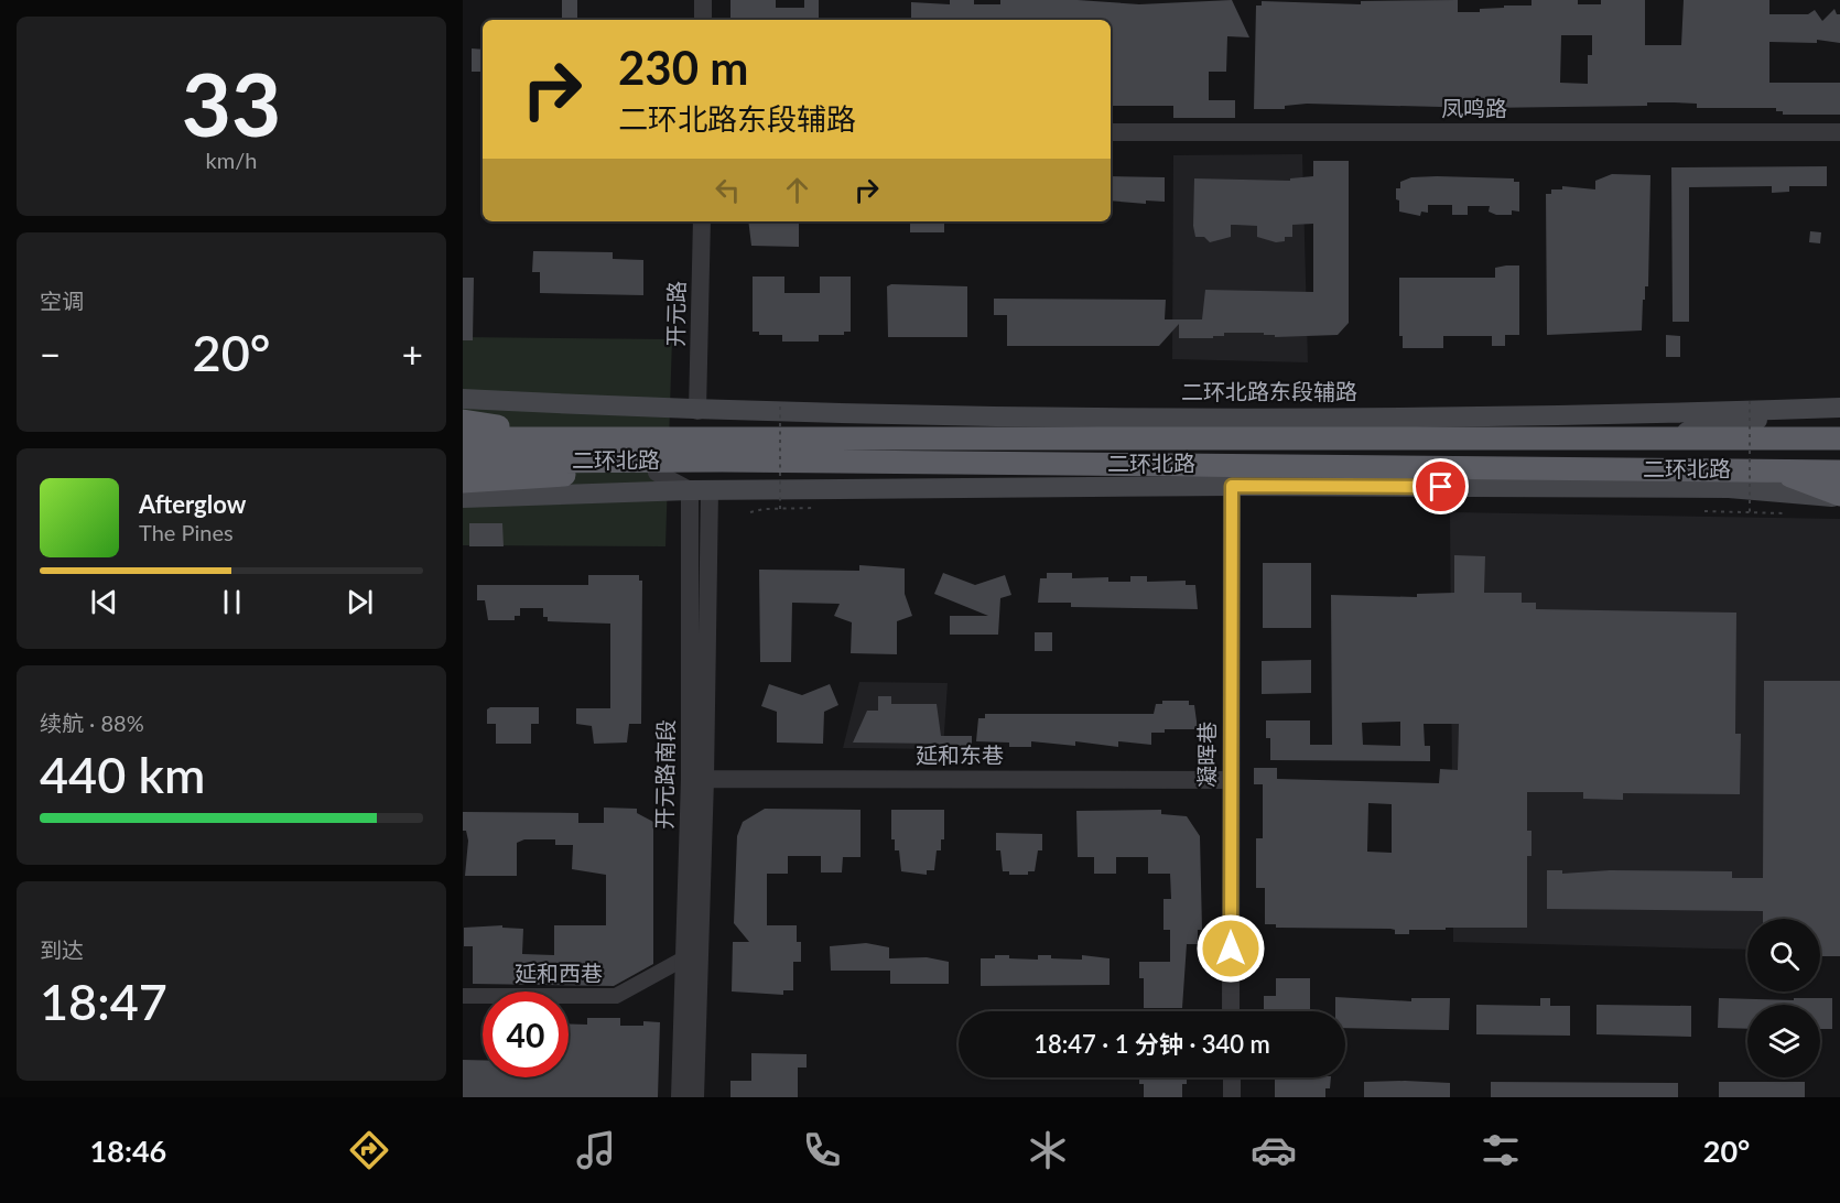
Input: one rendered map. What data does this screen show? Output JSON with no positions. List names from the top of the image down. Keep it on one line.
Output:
{"streets":{"highway":["二环北路"],"main road":["二环北路东段辅路"],"street":["凤鸣路","开元路","凝晖巷","延和东巷","开元路南段","延和西巷"]},"crossings":[["开元路","二环北路东段辅路"],["凝晖巷","延和东巷"],["延和东巷","开元路南段"],["开元路南段","延和西巷"]],"page":{"tile":[["33","km/h"],"空调",["续航 · 88%","440 km"],["到达","18:47"]],"turn":["230 m","二环北路东段辅路"],"heat":["−","20°","+"],"song":["Afterglow","The Pines"],"limit":"40","trip":"18:47 · 1 分钟 · 340 m","tabs":["18:46","20°"]}}
